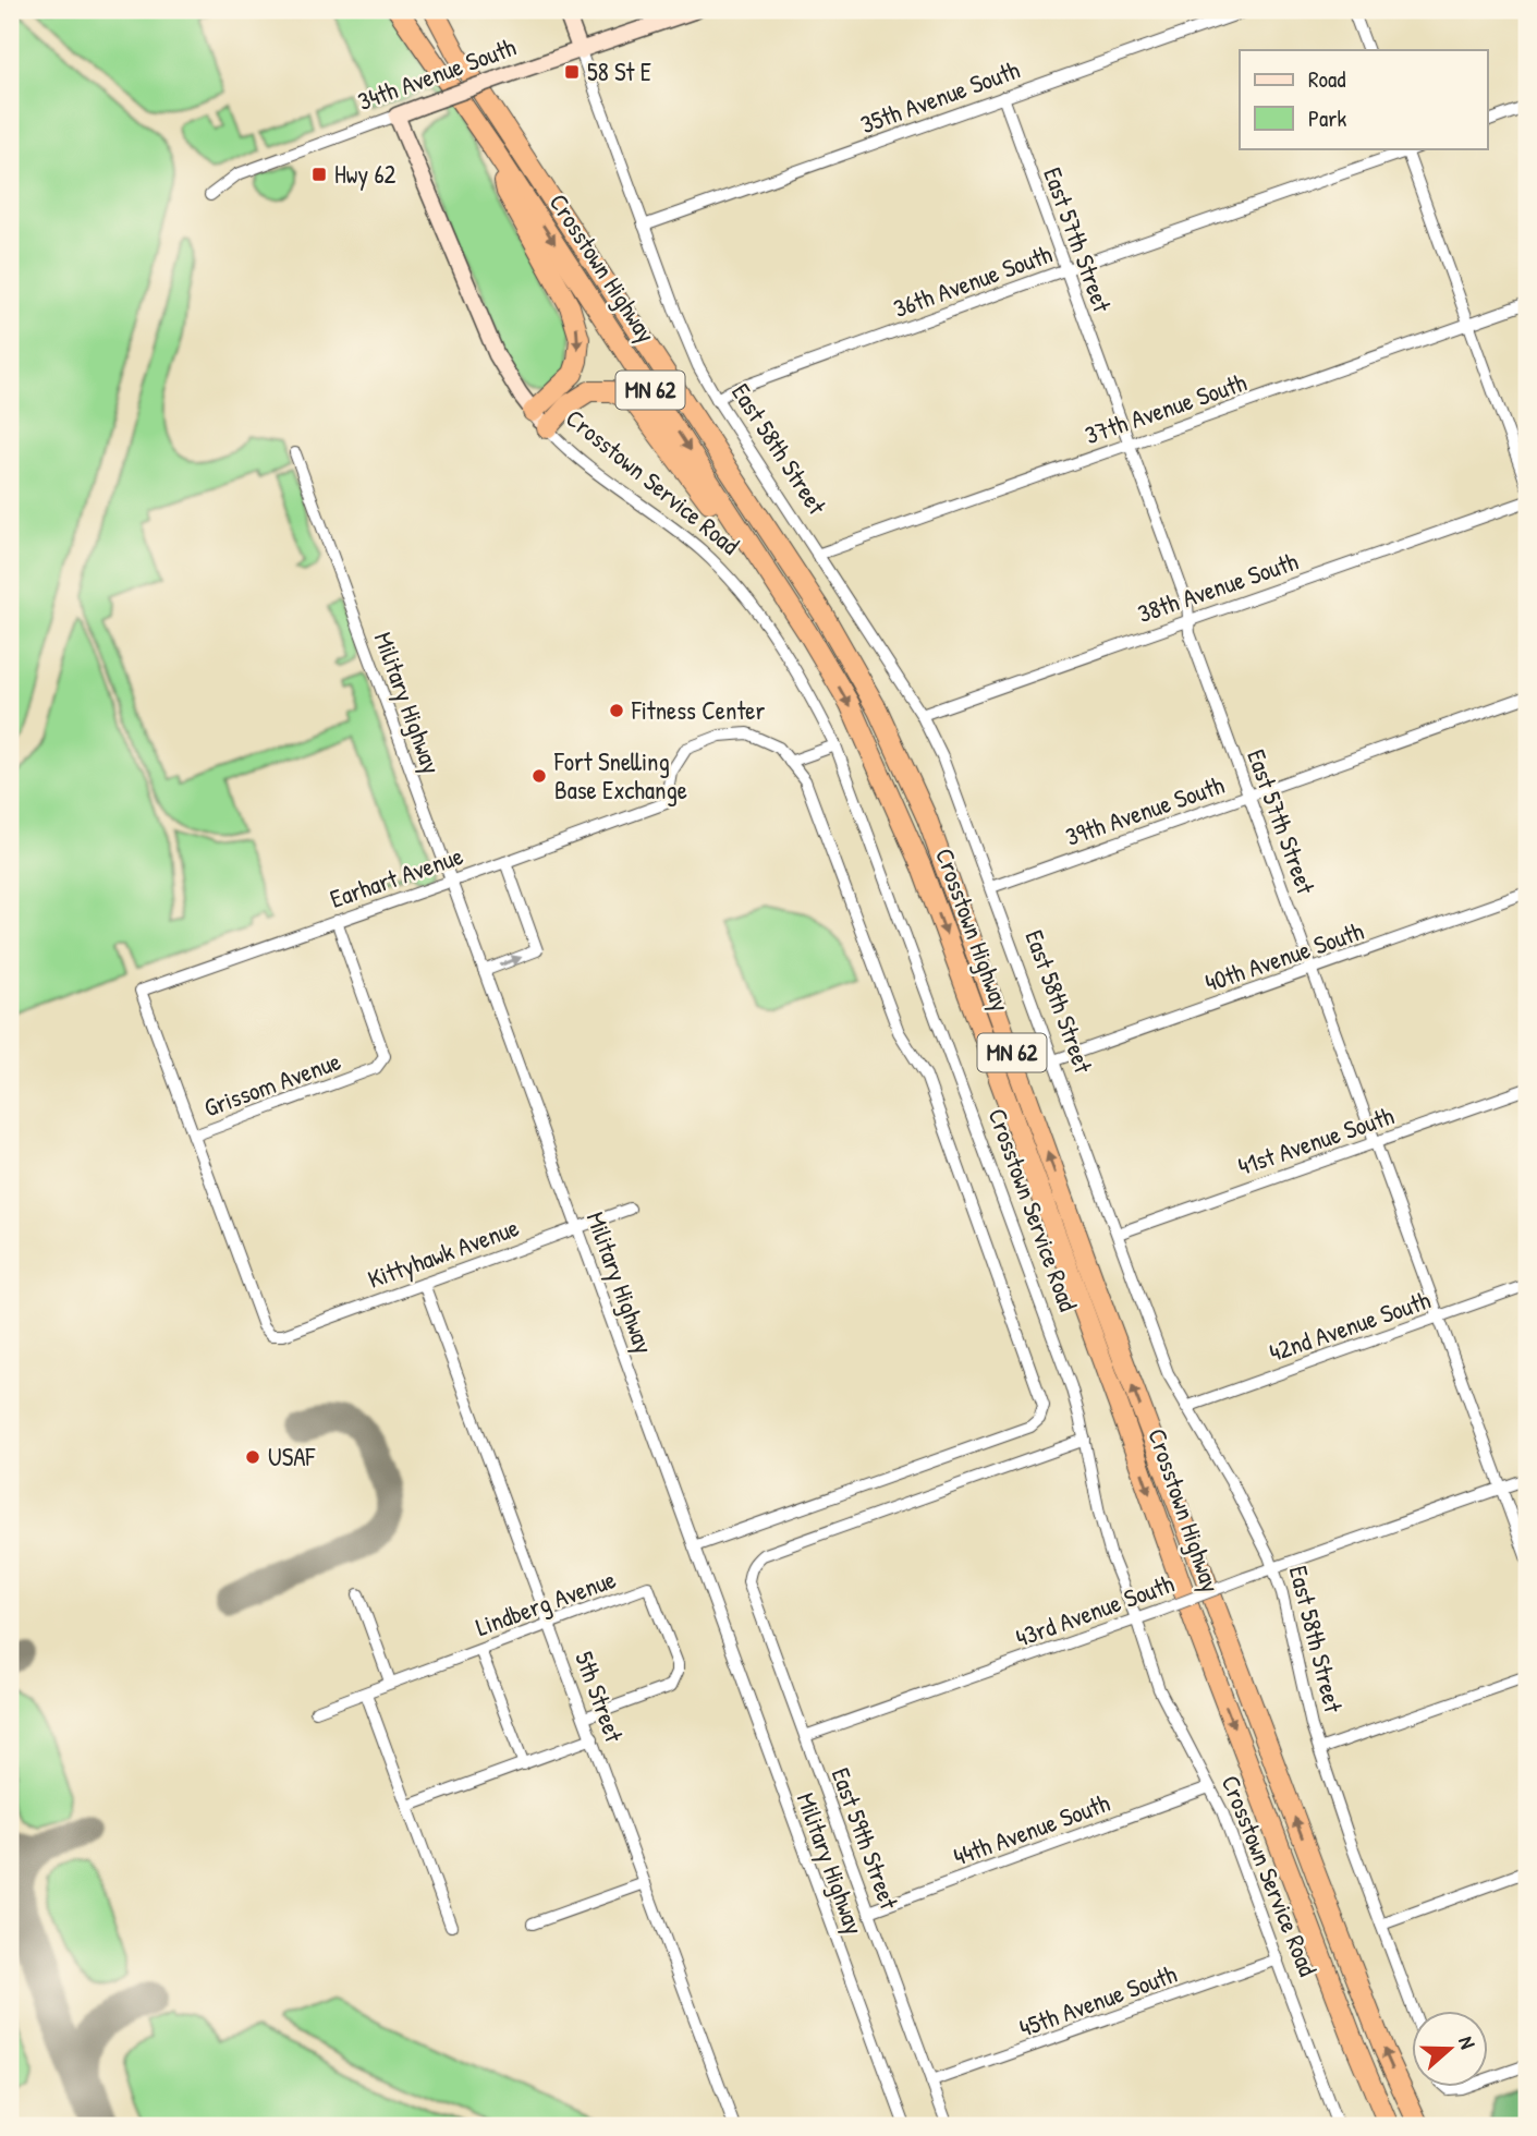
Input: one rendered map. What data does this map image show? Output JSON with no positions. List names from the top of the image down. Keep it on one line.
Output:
{"streets":{"highway":["Crosstown Highway","MN 62"],"street":["34th Avenue South","35th Avenue South","East 57th Street","36th Avenue South","37th Avenue South","East 58th Street","Crosstown Service Road","38th Avenue South","Military Highway","39th Avenue South","Earhart Avenue","40th Avenue South","Grissom Avenue","41st Avenue South","Kittyhawk Avenue","42nd Avenue South","Lindberg Avenue","43rd Avenue South","5th Street","44th Avenue South","East 59th Street","45th Avenue South"]},"crossings":[["34th Avenue South","East 58th Street"],["34th Avenue South","Crosstown Service Road"],["35th Avenue South","East 57th Street"],["35th Avenue South","East 58th Street"],["East 57th Street","36th Avenue South"],["East 57th Street","37th Avenue South"],["East 57th Street","38th Avenue South"],["East 57th Street","39th Avenue South"],["East 57th Street","40th Avenue South"],["East 57th Street","41st Avenue South"],["East 57th Street","42nd Avenue South"],["East 57th Street","43rd Avenue South"],["36th Avenue South","East 58th Street"],["37th Avenue South","East 58th Street"],["East 58th Street","38th Avenue South"],["East 58th Street","39th Avenue South"],["East 58th Street","40th Avenue South"],["East 58th Street","41st Avenue South"],["East 58th Street","42nd Avenue South"],["East 58th Street","43rd Avenue South"],["Crosstown Service Road","43rd Avenue South"],["Crosstown Service Road","44th Avenue South"],["Crosstown Service Road","East 59th Street"],["Crosstown Service Road","45th Avenue South"],["Military Highway","Earhart Avenue"],["Military Highway","Kittyhawk Avenue"],["Earhart Avenue","Grissom Avenue"],["Grissom Avenue","Kittyhawk Avenue"],["Kittyhawk Avenue","5th Street"],["Lindberg Avenue","5th Street"],["43rd Avenue South","East 59th Street"],["44th Avenue South","East 59th Street"],["East 59th Street","45th Avenue South"]],"places":{"transit":["58 St E","Hwy 62"],"other":["Fitness Center","Fort Snelling Base Exchange","USAF"]},"legend":["Road","Park"],"north":"right"}
